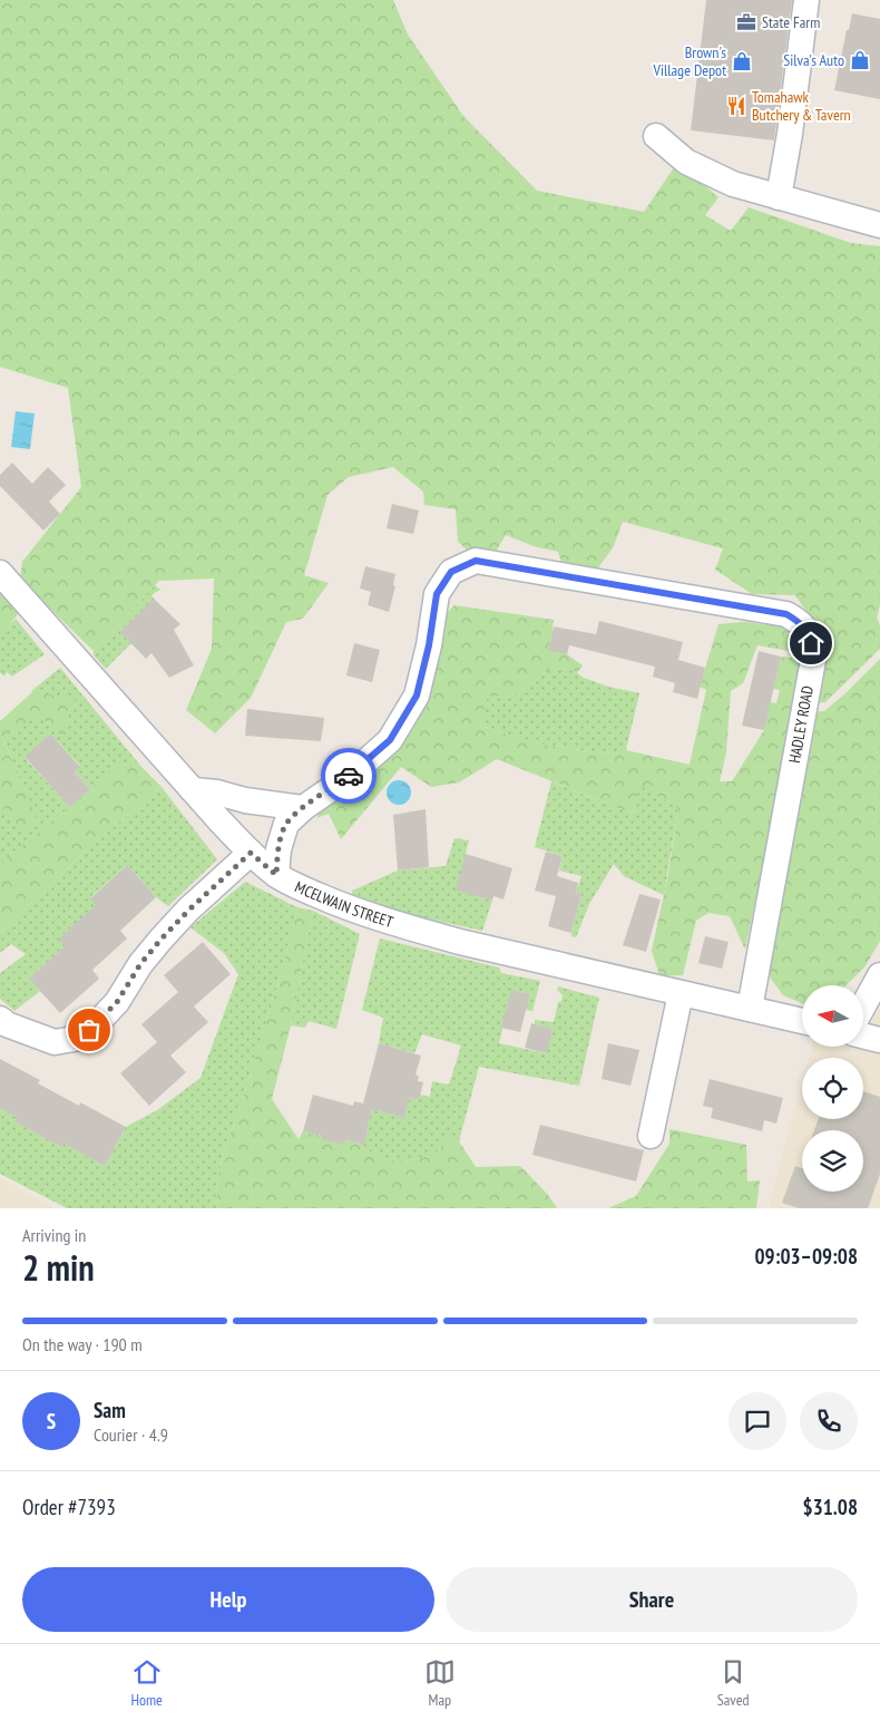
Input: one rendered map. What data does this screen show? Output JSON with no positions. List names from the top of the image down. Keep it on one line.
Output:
{"streets":{"street":["HADLEY ROAD","MCELWAIN STREET"]},"crossings":[["HADLEY ROAD","MCELWAIN STREET"]],"places":{"office":["State Farm"],"shop":["Silva's Auto","Brown's Village Depot"],"restaurant":["Tomahawk Butchery & Tavern"]},"north":"left","page":{"heading":["2 min","Arriving in","09:03–09:08"],"panel":["Sam","Courier · 4.9","Order #7393","$31.08"],"bar":"On the way · 190 m","round":"S","buttons":["Help","Share"],"tabs":["Home","Map","Saved"]}}
